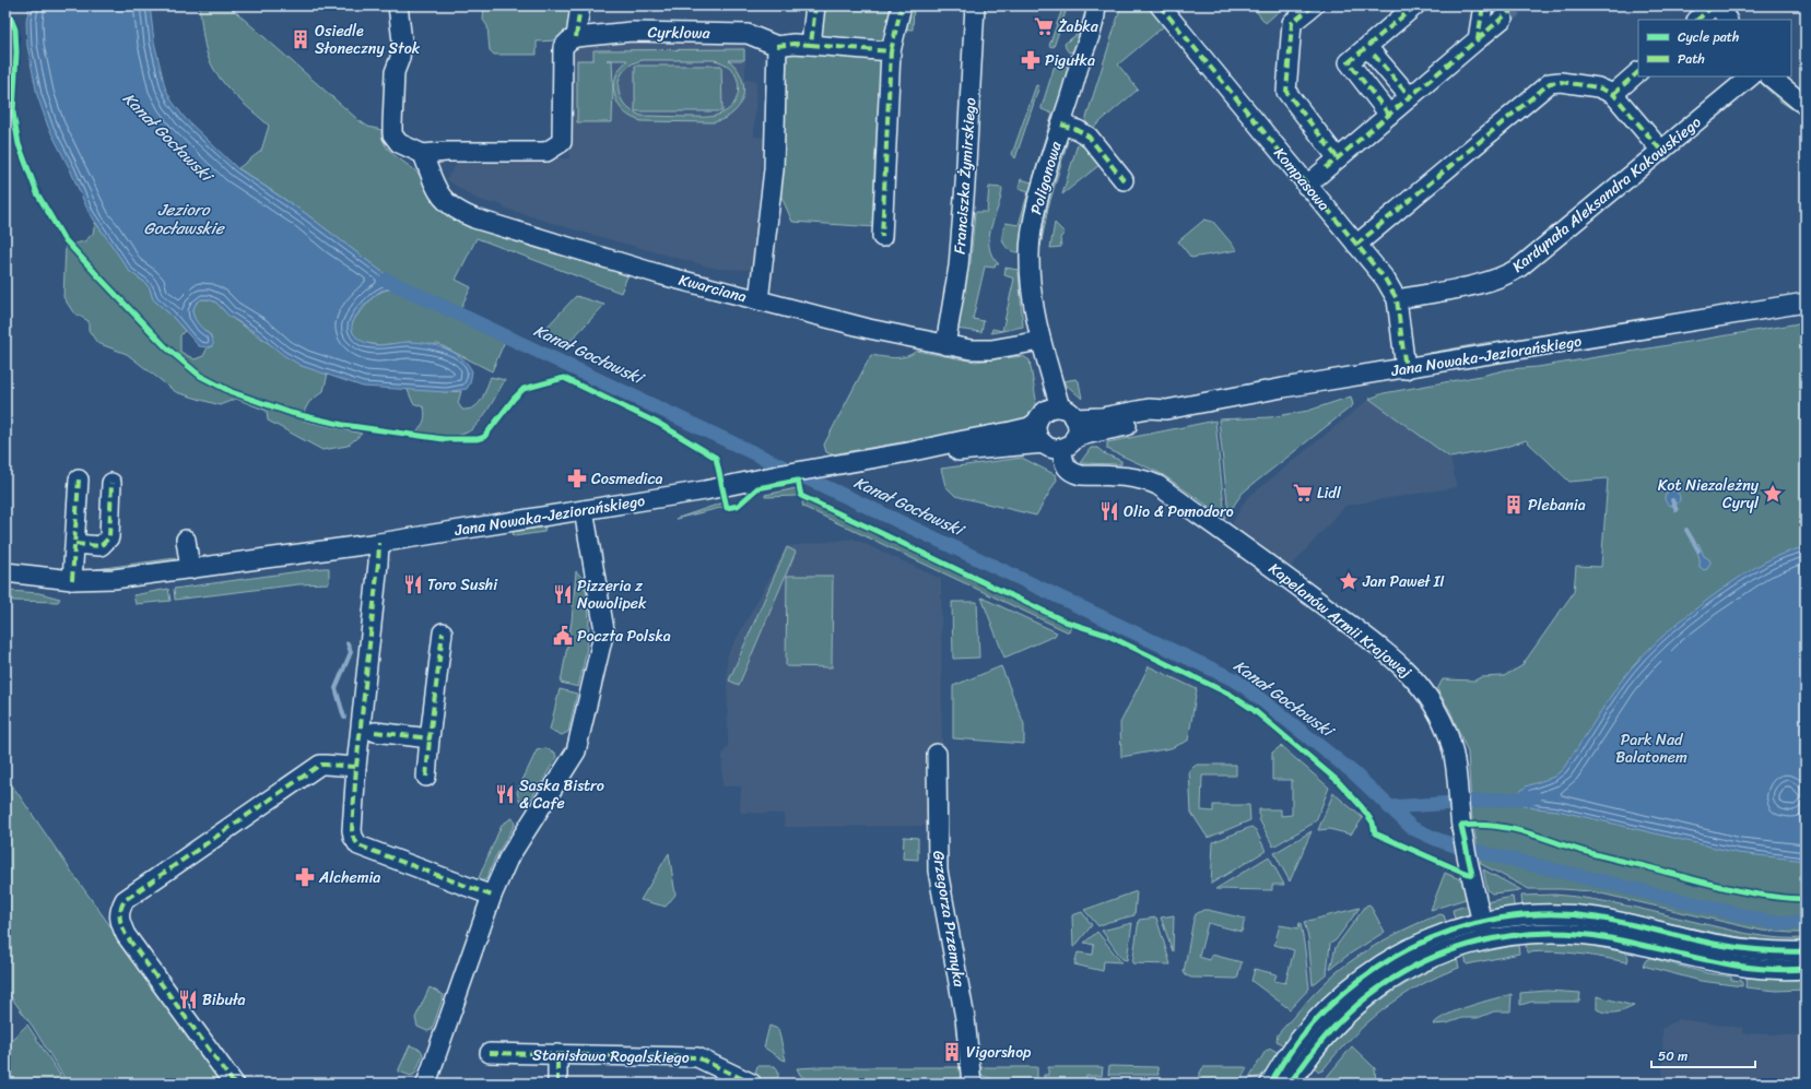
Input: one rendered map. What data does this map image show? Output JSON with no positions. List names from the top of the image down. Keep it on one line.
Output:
{"streets":{"street":["Cyrklowa","Franciszka Żymirskiego","Poligonowa","Kompasowa","Kardynała Aleksandra Kakowskiego","Kwarciana","Jana Nowaka-Jeziorańskiego","Kapelanów Armii Krajowej","Grzegorza Przemyka","Stanisława Rogalskiego"]},"crossings":[["Franciszka Żymirskiego","Kwarciana"],["Poligonowa","Kwarciana"],["Poligonowa","Jana Nowaka-Jeziorańskiego"],["Poligonowa","Kapelanów Armii Krajowej"],["Kompasowa","Kardynała Aleksandra Kakowskiego"],["Kompasowa","Jana Nowaka-Jeziorańskiego"],["Jana Nowaka-Jeziorańskiego","Kapelanów Armii Krajowej"]],"water":["Kanał Gocławski","Jezioro Gocławskie"],"parks":["Park Nad Balatonem"],"places":{"supermarket":["Żabka","Lidl"],"building":["Osiedle Słoneczny Stok","Plebania","Vigorshop"],"pharmacy":["Pigułka","Cosmedica","Alchemia"],"place":["Kot Niezależny Cyryl","Jan Paweł II"],"restaurant":["Olio & Pomodoro","Toro Sushi","Pizzeria z Nowolipek","Saska Bistro & Cafe","Bibuła"],"public building":["Poczta Polska"]},"legend":["Cycle path","Path"],"scale_bar":"50 m"}
